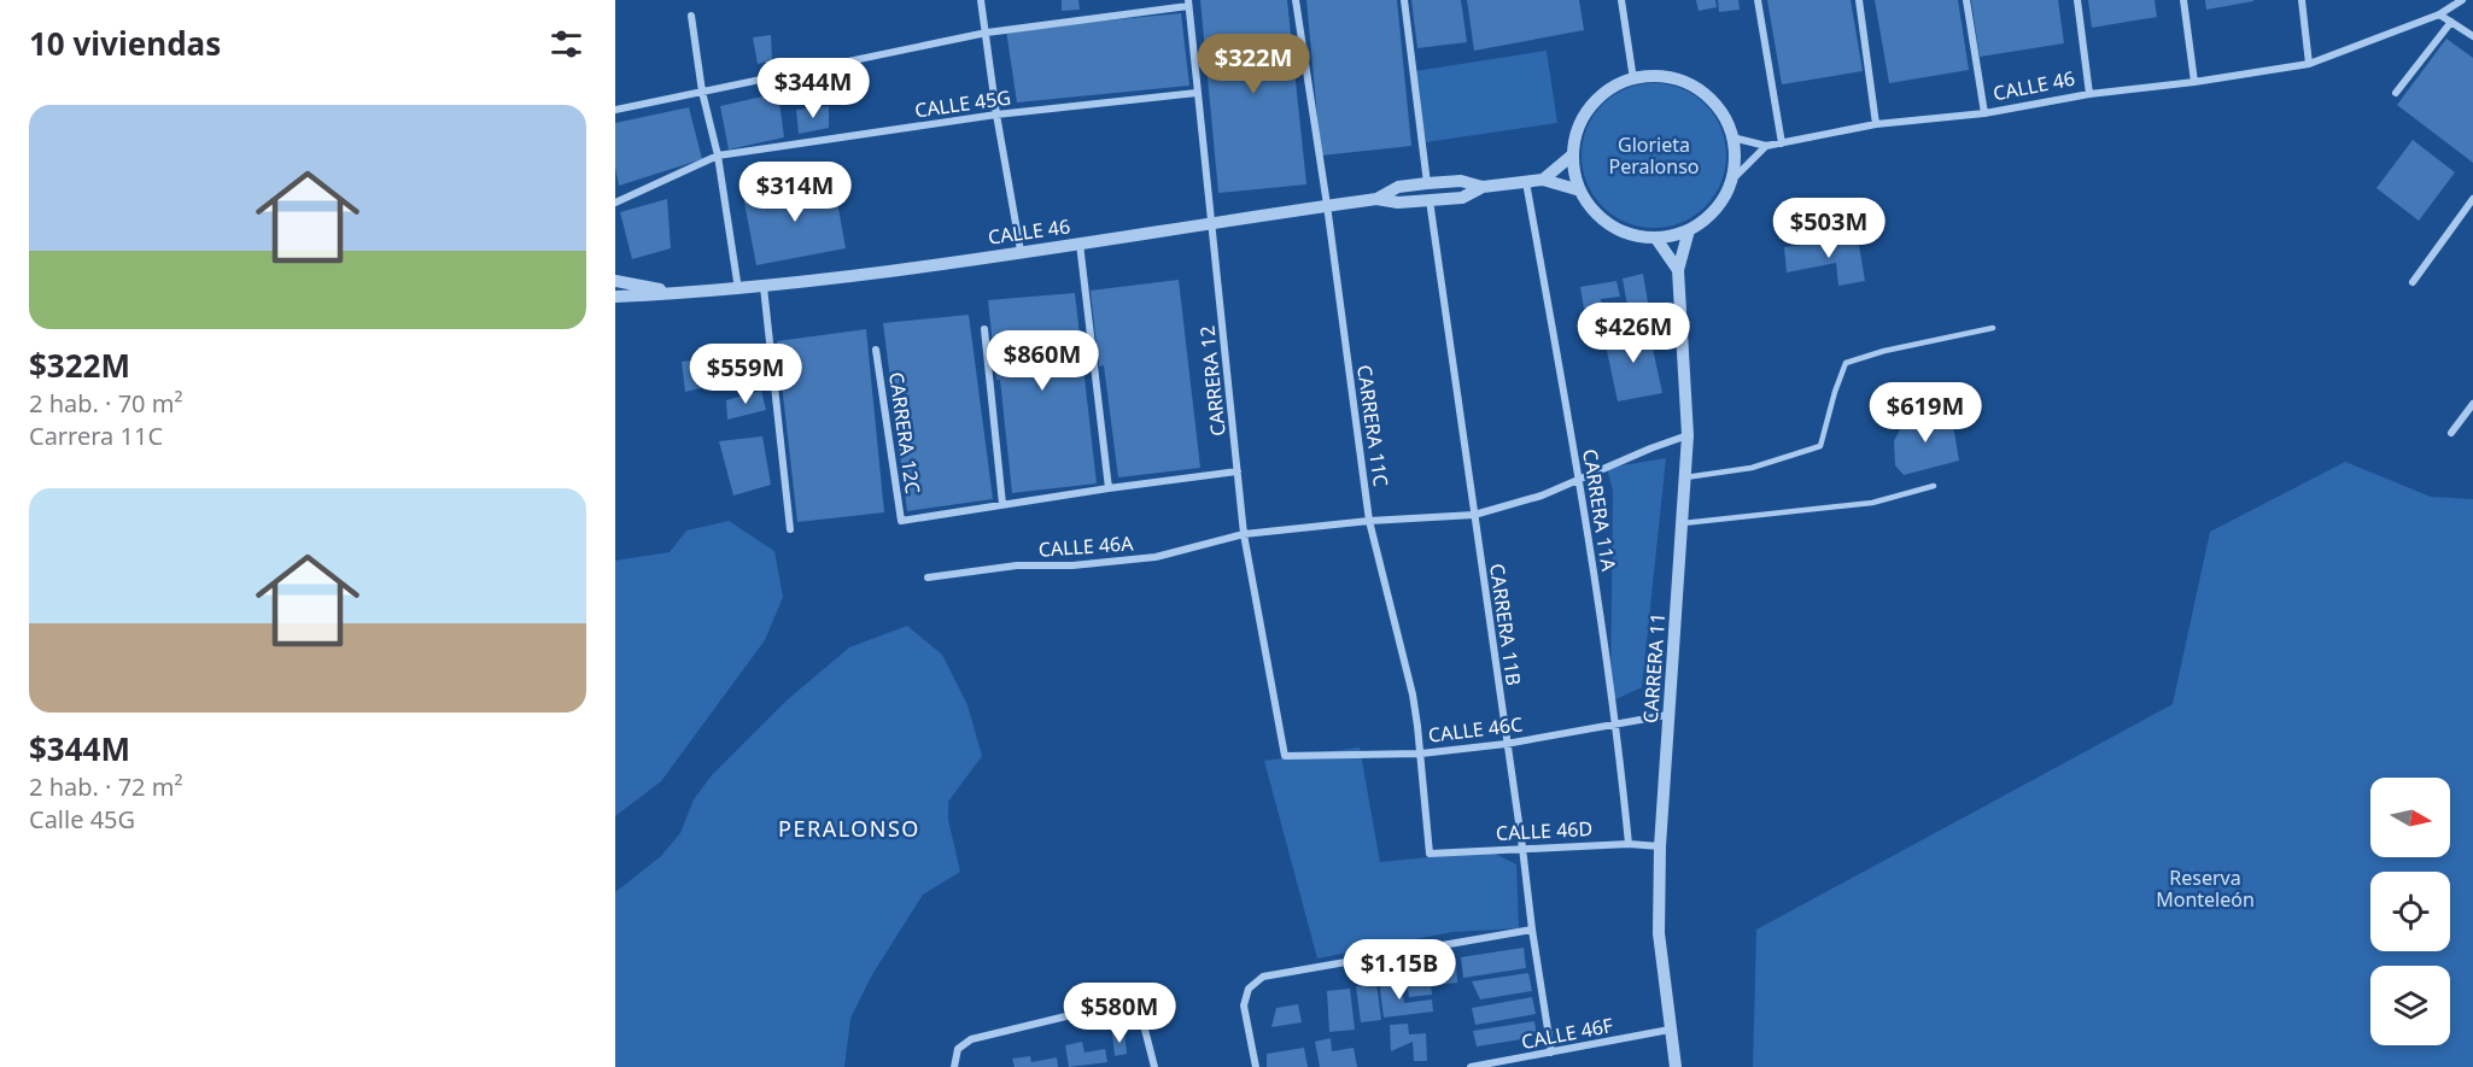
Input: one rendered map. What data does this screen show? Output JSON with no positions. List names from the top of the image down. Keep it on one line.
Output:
{"streets":{"street":["CALLE 46","CALLE 45G","CARRERA 12","CARRERA 11C","CARRERA 12C","CARRERA 11A","CALLE 46A","CARRERA 11B","CARRERA 11","CALLE 46C","CALLE 46D","CALLE 46F"]},"crossings":[["CALLE 46","CARRERA 12"],["CALLE 46","CARRERA 11C"],["CALLE 46","CARRERA 11A"],["CALLE 46","CARRERA 11B"],["CALLE 46","CARRERA 11"],["CALLE 45G","CARRERA 12"],["CARRERA 12","CALLE 46A"],["CARRERA 12","CALLE 46C"],["CARRERA 11C","CALLE 46A"],["CARRERA 11C","CALLE 46C"],["CARRERA 11C","CALLE 46D"],["CARRERA 11A","CALLE 46A"],["CARRERA 11A","CALLE 46C"],["CARRERA 11A","CALLE 46D"],["CALLE 46A","CARRERA 11B"],["CALLE 46A","CARRERA 11"],["CARRERA 11B","CALLE 46C"],["CARRERA 11B","CALLE 46D"],["CARRERA 11B","CALLE 46F"],["CARRERA 11","CALLE 46C"],["CARRERA 11","CALLE 46D"],["CARRERA 11","CALLE 46F"]],"districts":["PERALONSO"],"parks":["Glorieta Peralonso","Reserva Monteleón"],"north":"right","page":{"heading":"10 viviendas","price":["$322M","$344M","$314M","$503M","$426M","$860M","$559M","$619M","$1.15B","$580M"],"list":[{"name":"$322M","note":"2 hab. · 70 m² · Carrera 11C"},{"name":"$344M","note":"2 hab. · 72 m² · Calle 45G"}]}}
